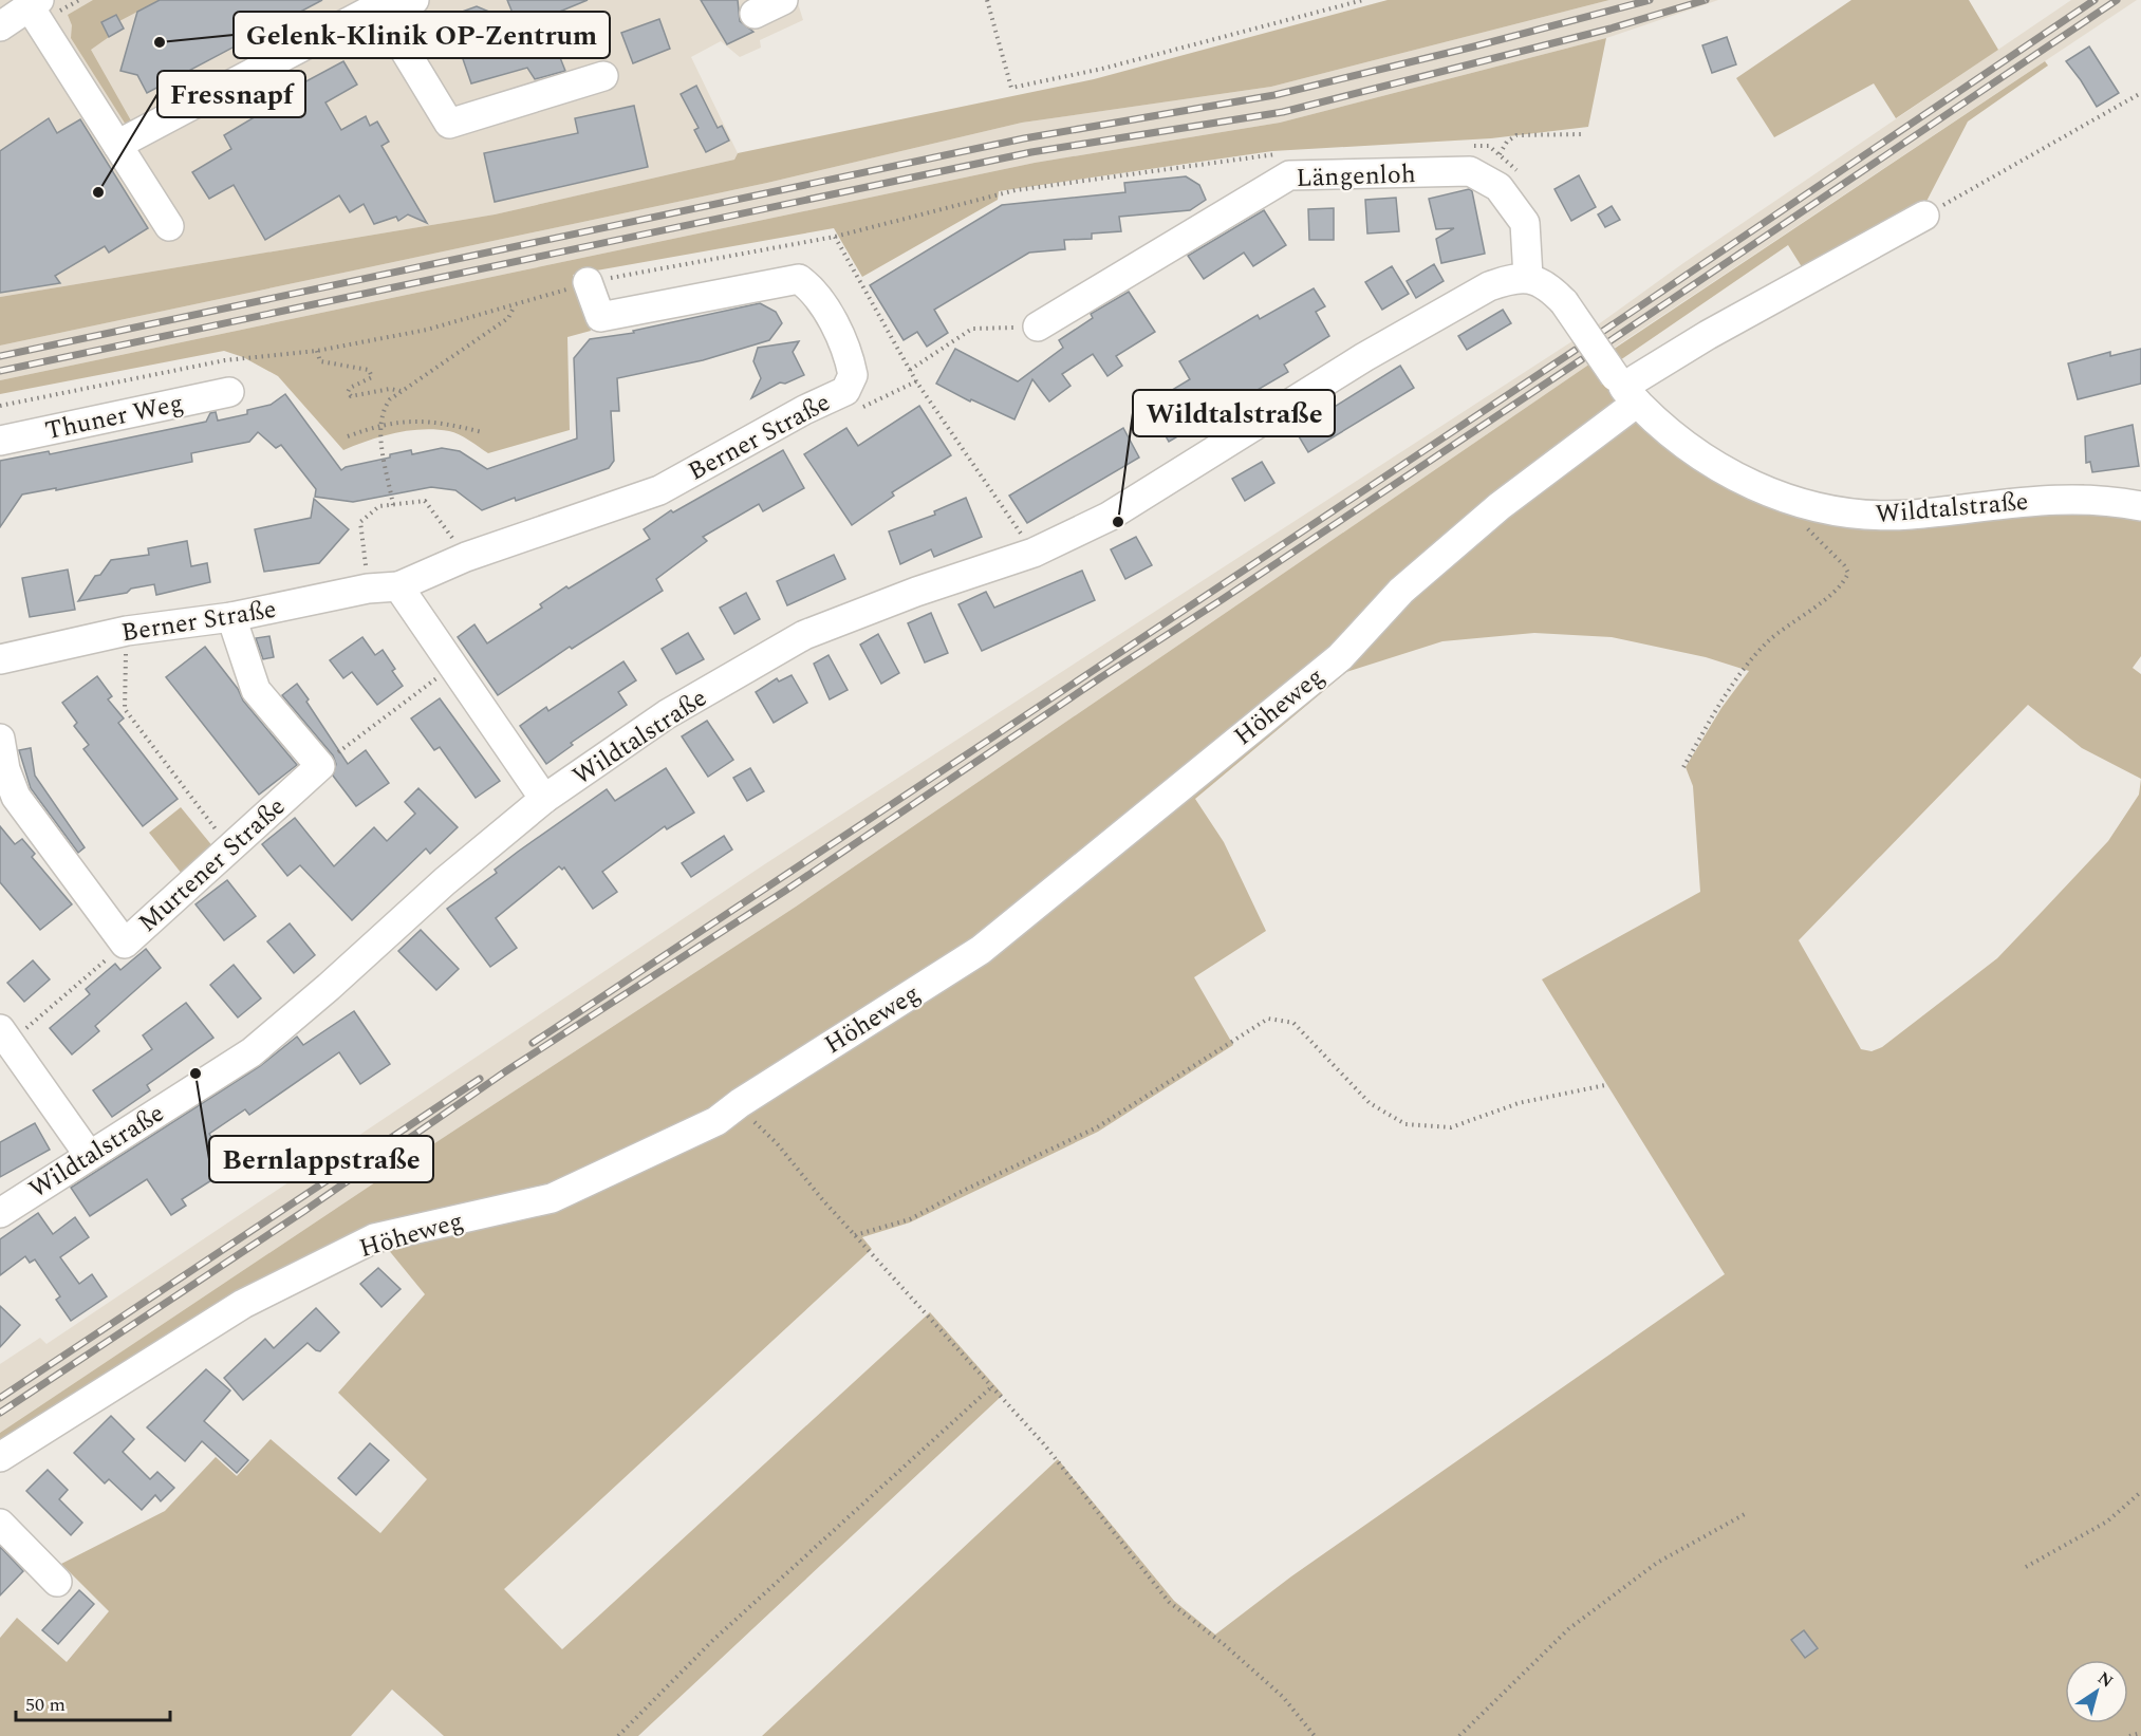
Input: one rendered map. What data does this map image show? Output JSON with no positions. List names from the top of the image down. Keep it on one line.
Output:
{"streets":{"street":["Längenloh","Thuner Weg","Berner Straße","Wildtalstraße","Höheweg","Murtener Straße"]},"crossings":[["Längenloh","Wildtalstraße"],["Wildtalstraße","Höheweg"]],"places":["Gelenk-Klinik OP-Zentrum","Fressnapf","Wildtalstraße","Bernlappstraße"],"scale_bar":"50 m","north":"top right"}
